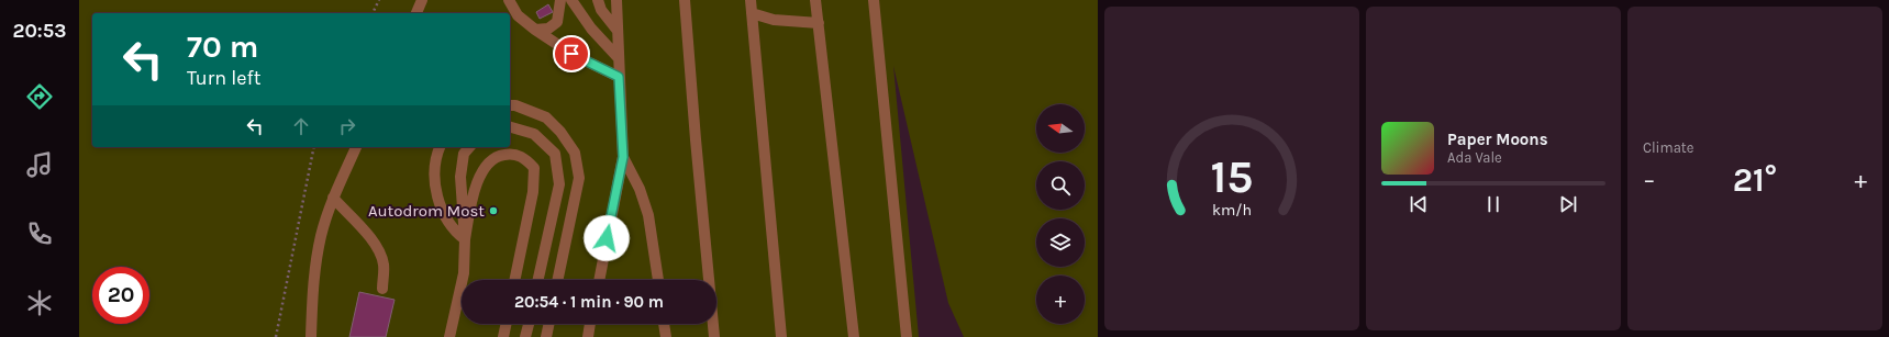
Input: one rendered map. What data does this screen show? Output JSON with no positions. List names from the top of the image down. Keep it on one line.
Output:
{"places":["Autodrom Most"],"north":"left","page":{"tabs":"20:53","tile":"Climate","turn":["70 m","Turn left"],"map_buttons":"+","song":["Paper Moons","Ada Vale"],"heat":["−","21°","+"],"limit":"20","trip":"20:54 · 1 min · 90 m","gauge":["15","km/h"]}}
